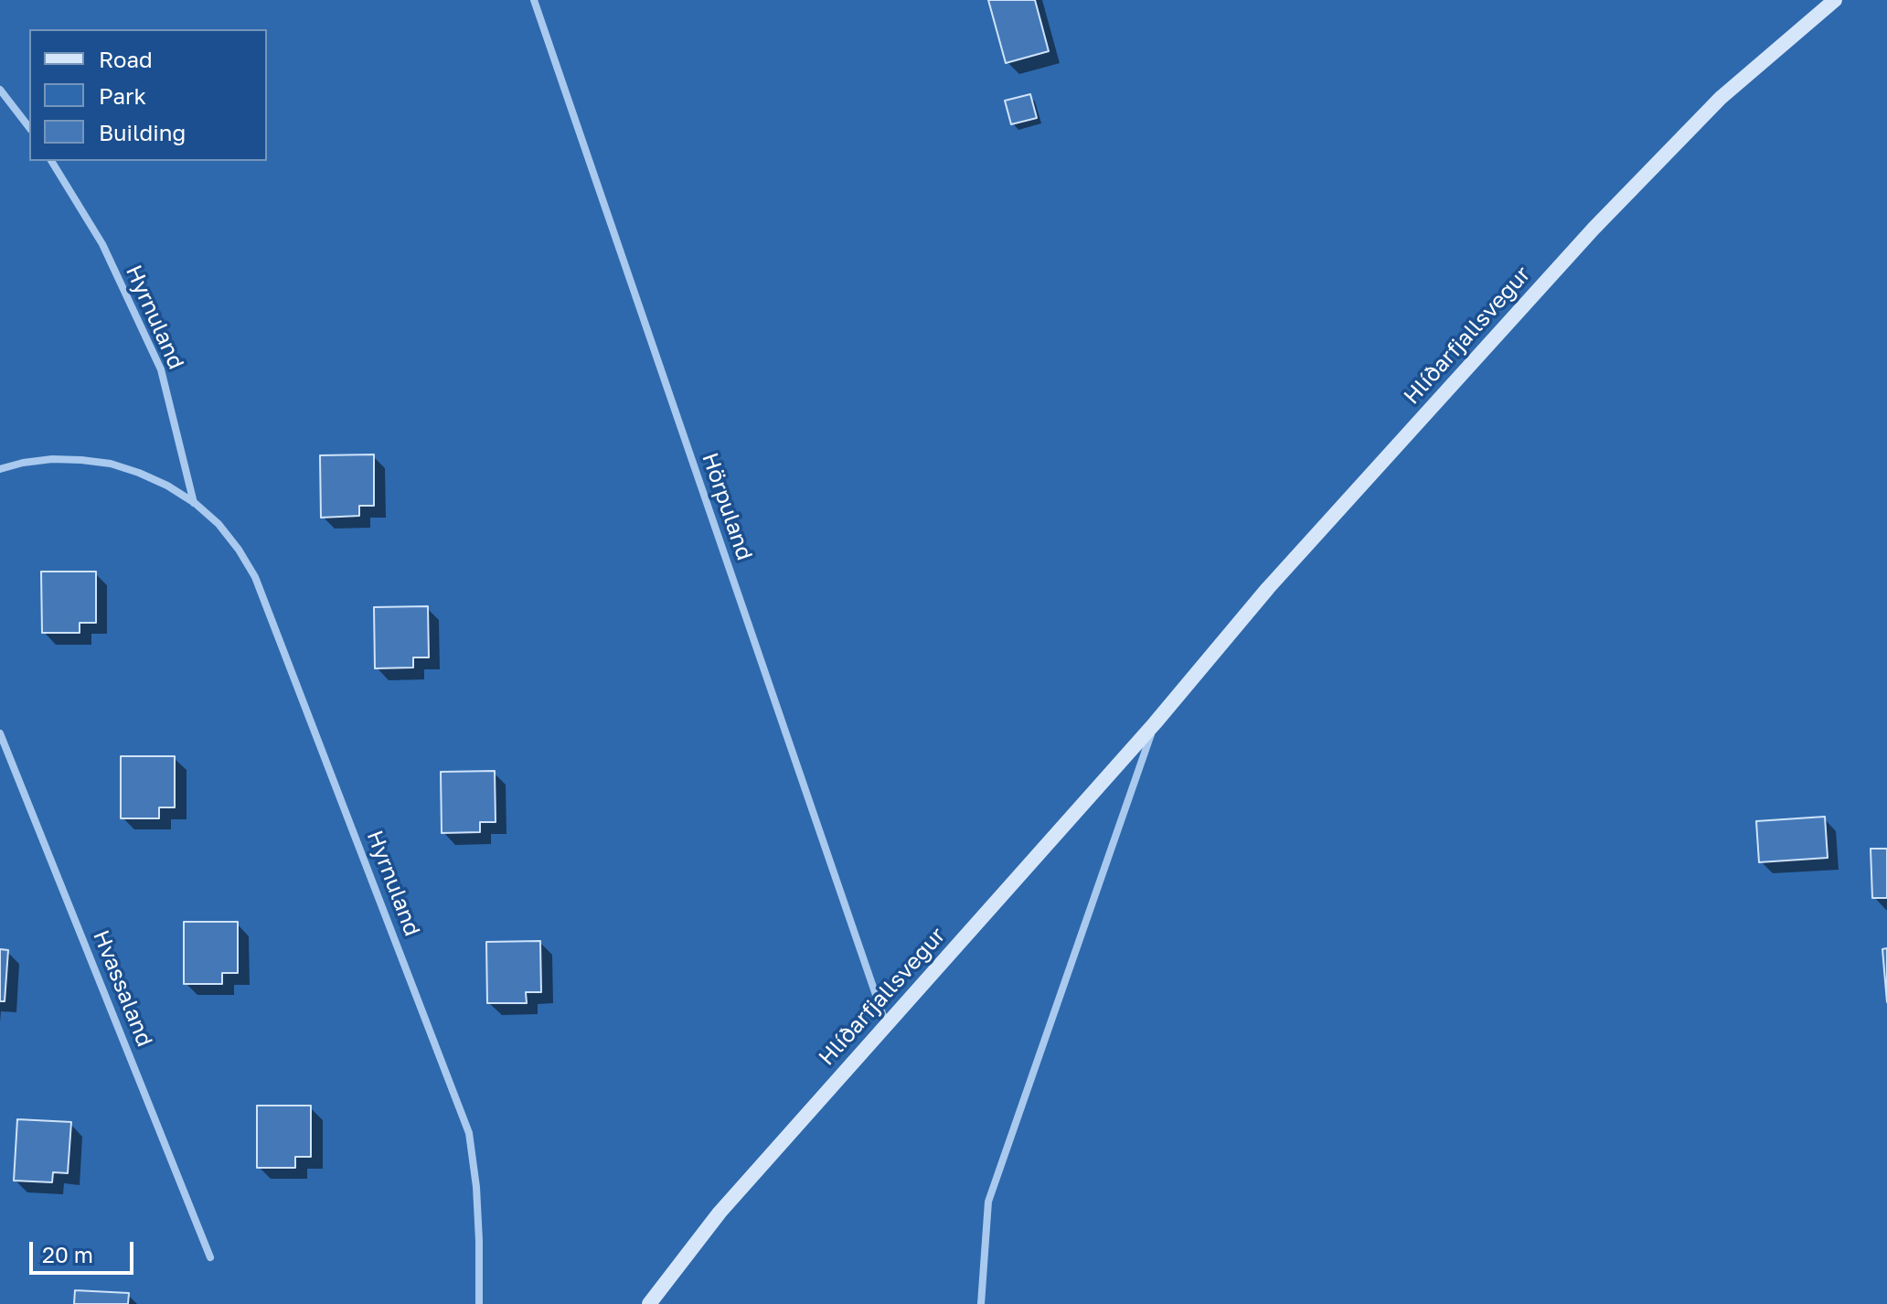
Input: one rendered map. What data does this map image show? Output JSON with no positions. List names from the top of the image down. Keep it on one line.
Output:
{"streets":{"main road":["Hlíðarfjallsvegur"],"street":["Hyrnuland","Hörpuland","Hvassaland"]},"crossings":[["Hlíðarfjallsvegur","Hörpuland"]],"legend":["Road","Park","Building"],"scale_bar":"20 m"}
